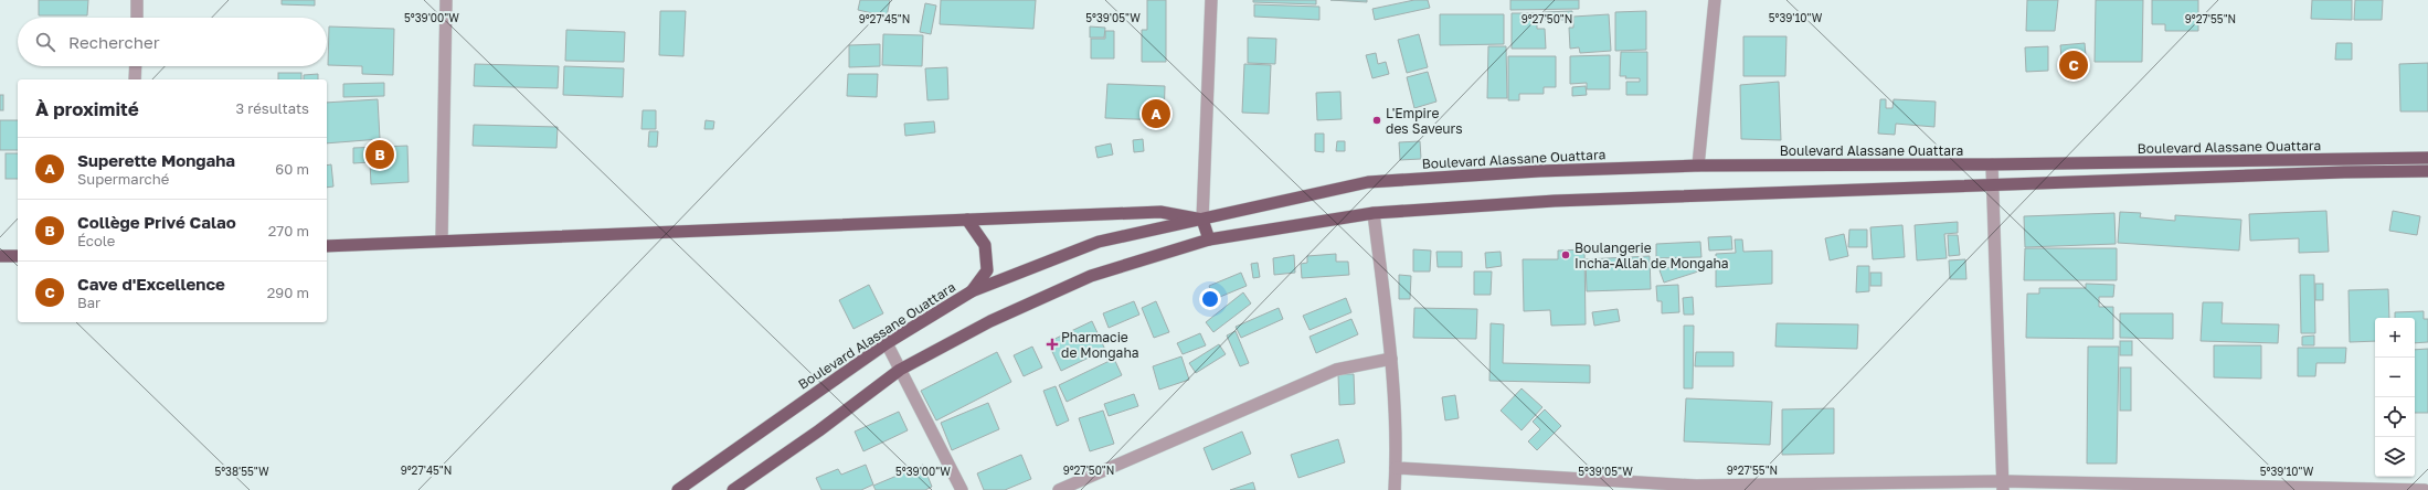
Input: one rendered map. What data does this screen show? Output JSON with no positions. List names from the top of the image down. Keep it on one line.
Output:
{"streets":{"main road":["Boulevard Alassane Ouattara"]},"places":{"other":["L'Empire des Saveurs","Boulangerie Incha-Allah de Mongaha"],"health":["Pharmacie de Mongaha"]},"page":{"search":"Rechercher","pins":["C","A","B"],"heading":["À proximité","3 résultats"],"list":[{"mark":"A","name":"Superette Mongaha","note":"Supermarché","value":"60 m"},{"mark":"B","name":"Collège Privé Calao","note":"École","value":"270 m"},{"mark":"C","name":"Cave d'Excellence","note":"Bar","value":"290 m"}],"map_buttons":["+","−"]},"coordinates":["5°39'00\"W","5°39'05\"W","5°39'10\"W","9°27'45\"N","9°27'50\"N","9°27'55\"N","5°38'55\"W"]}
